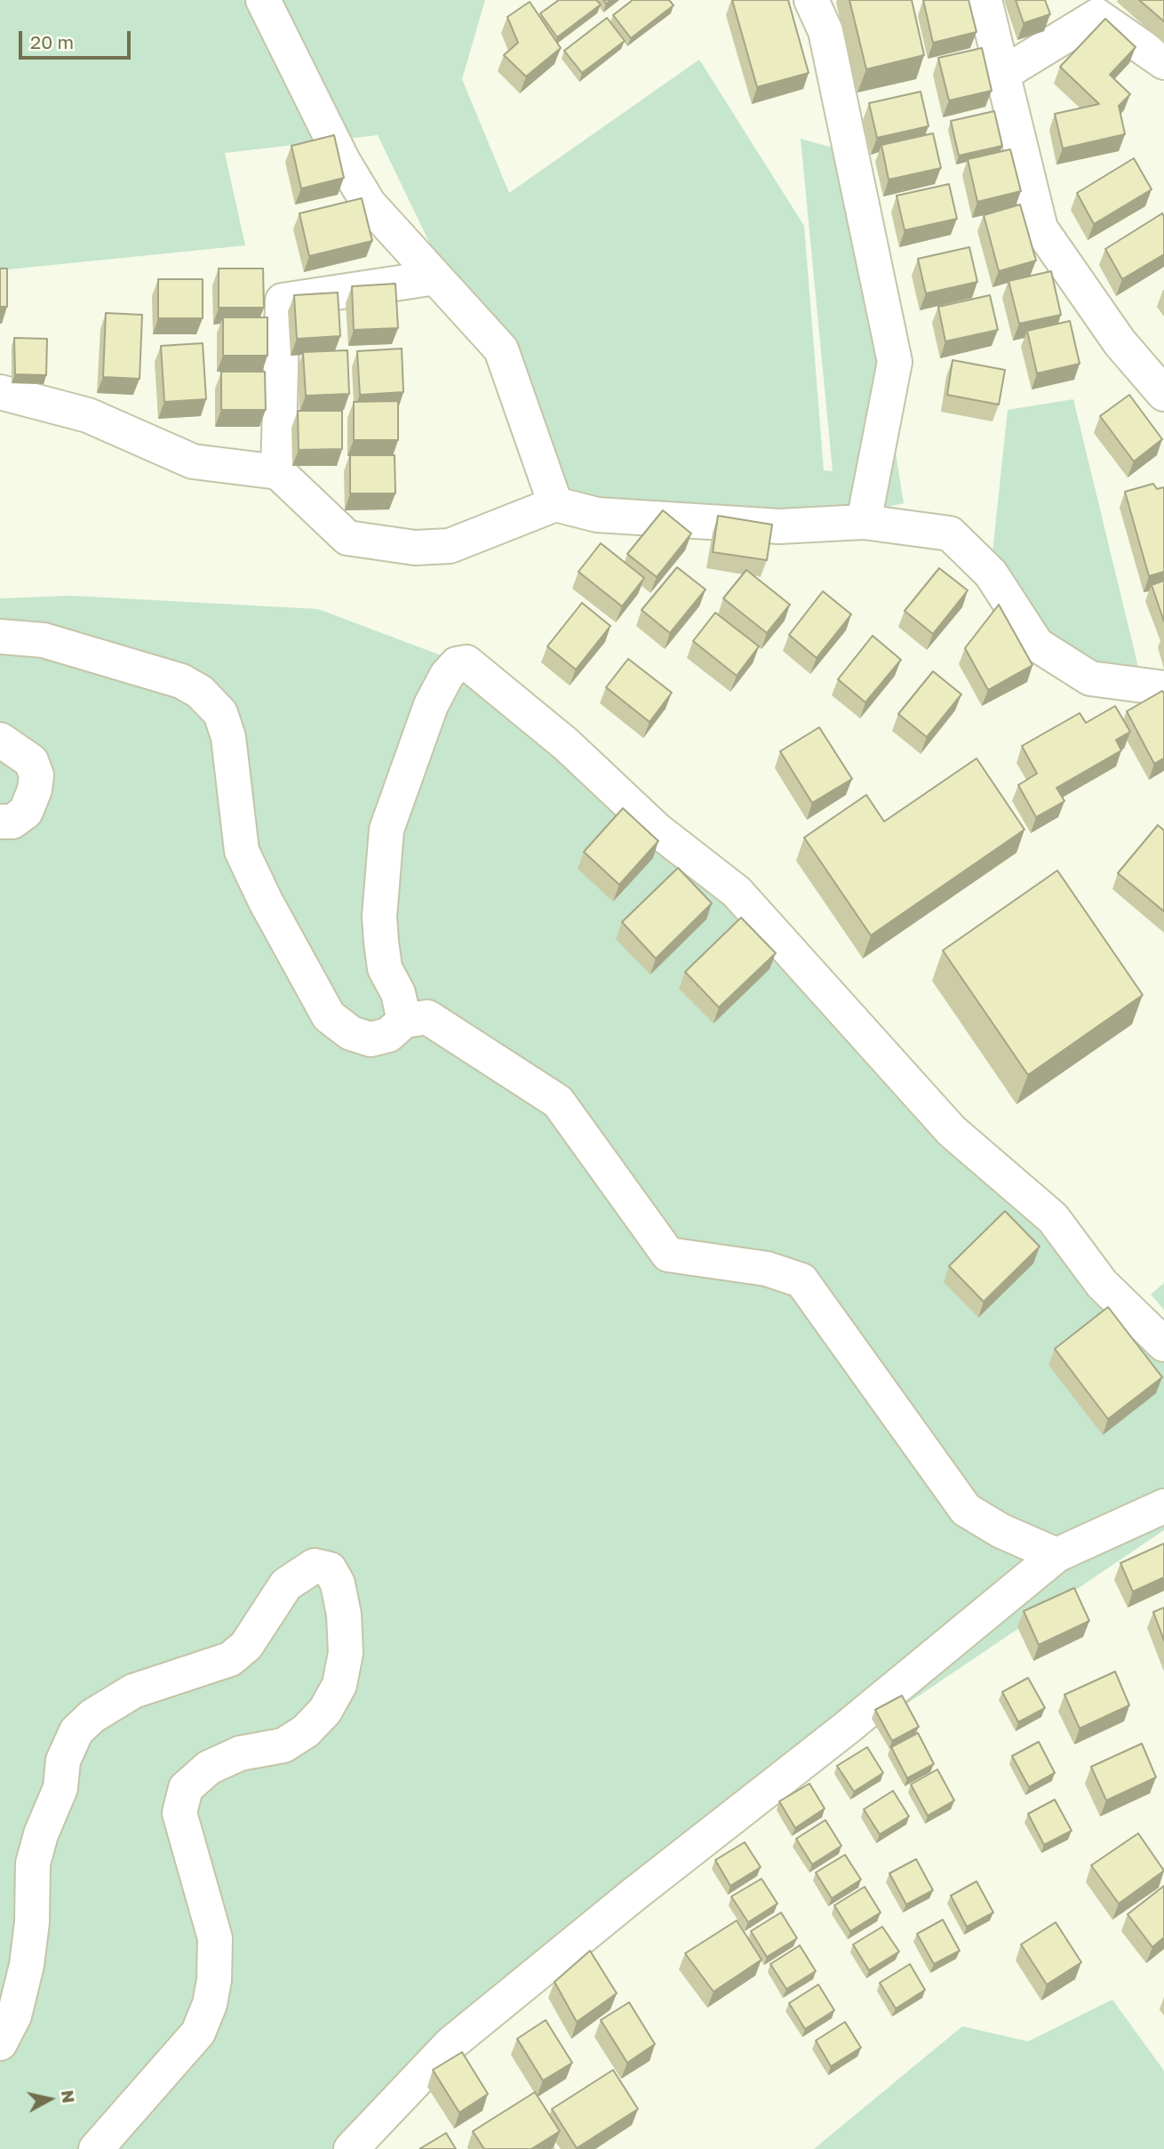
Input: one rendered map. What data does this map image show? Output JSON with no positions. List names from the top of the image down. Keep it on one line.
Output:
{"scale_bar":"20 m","north":"right"}
